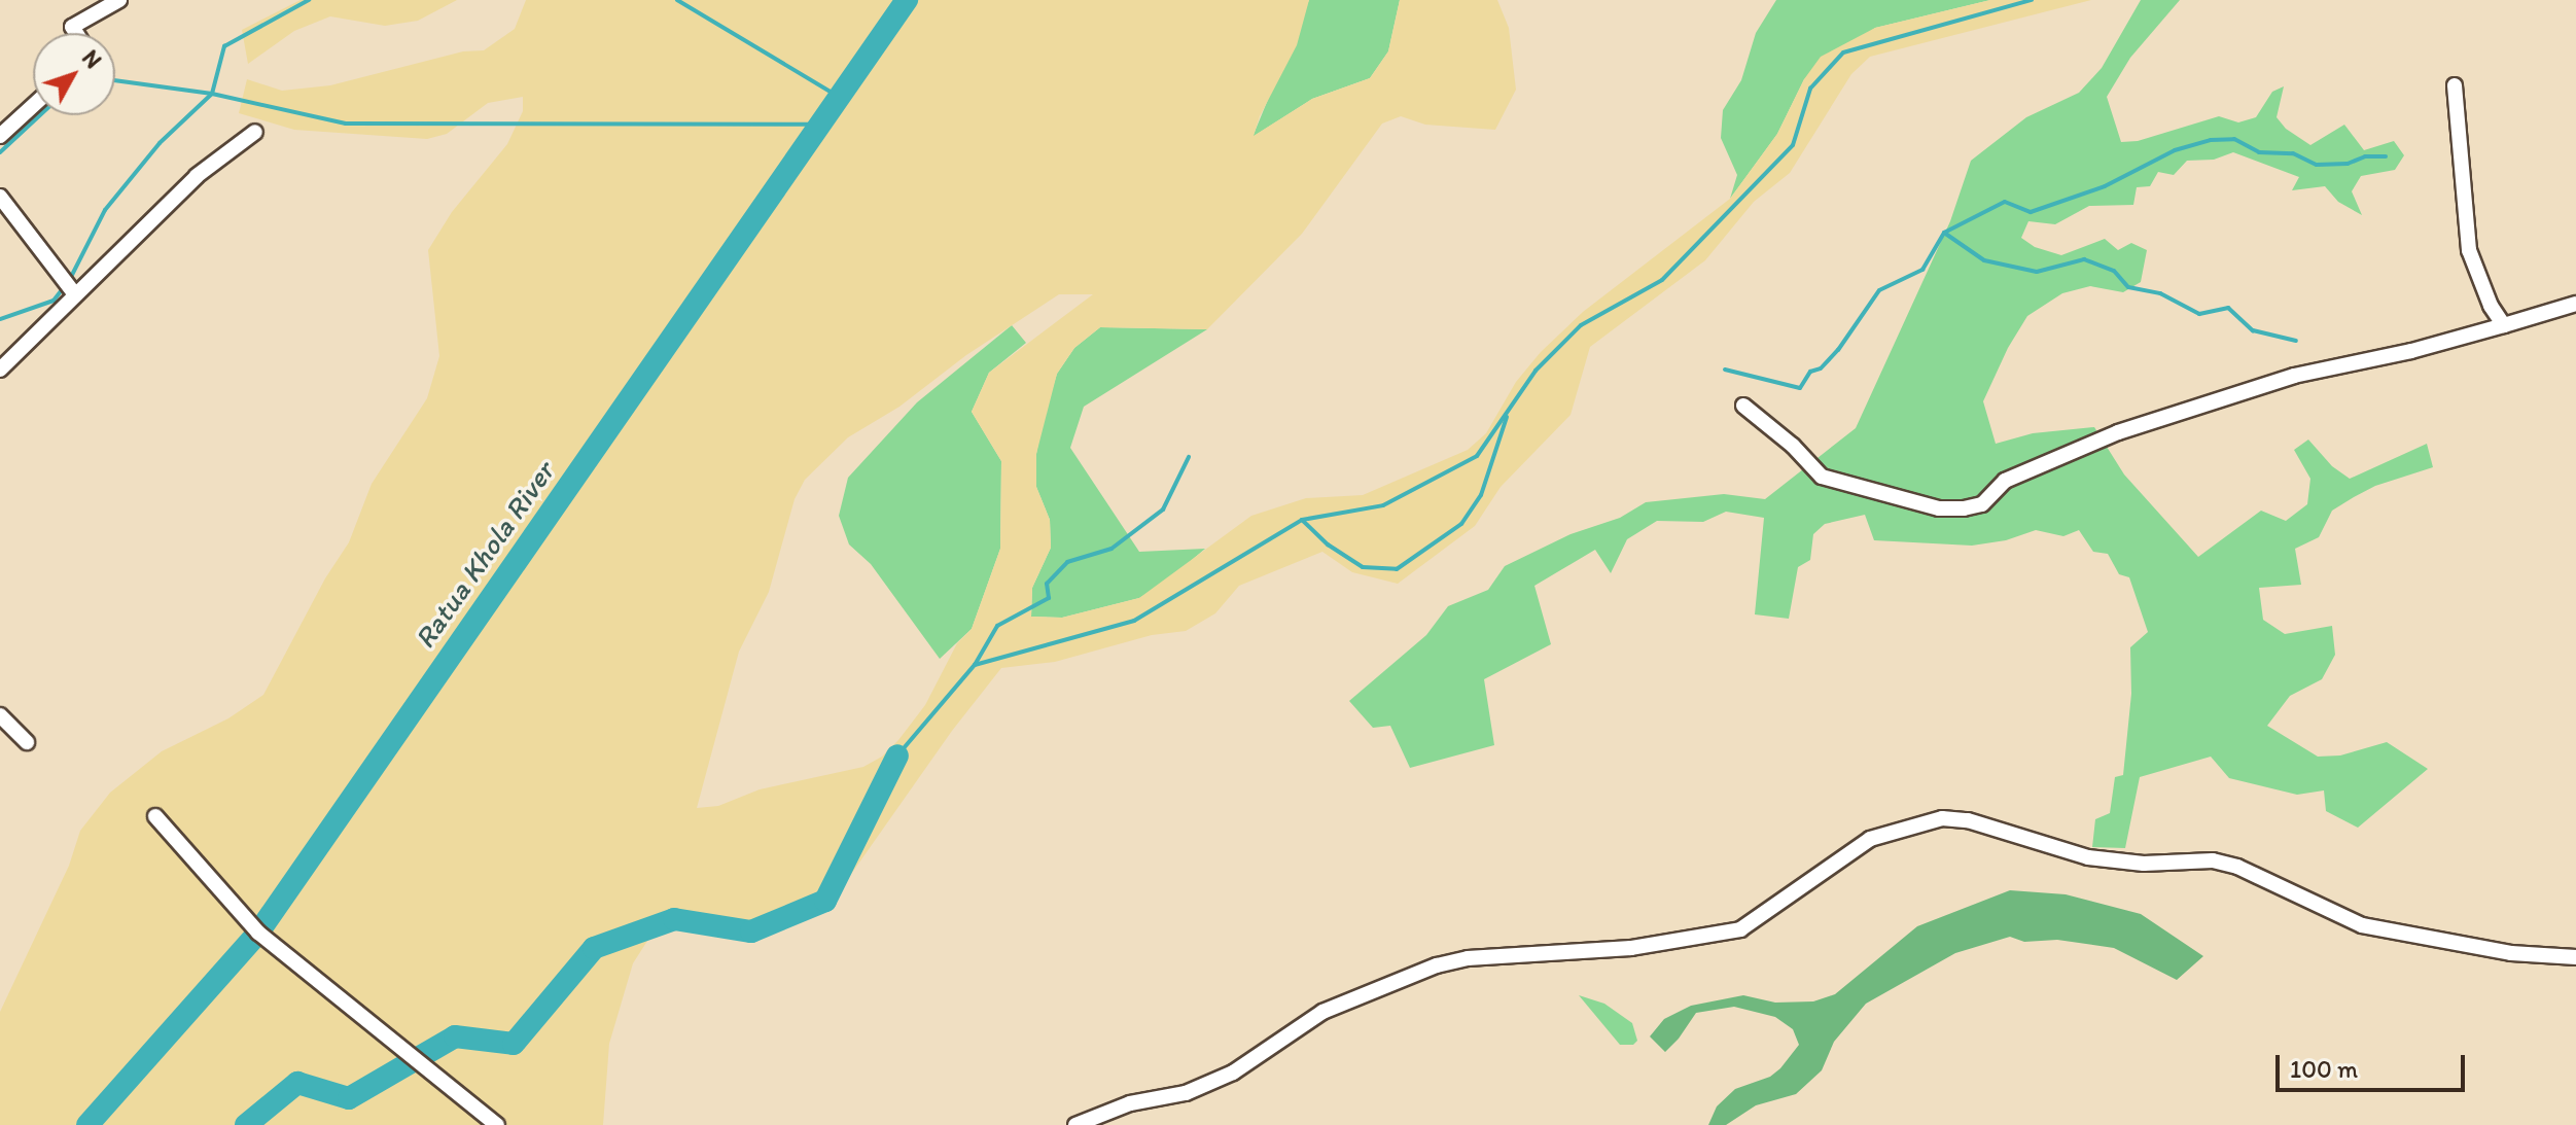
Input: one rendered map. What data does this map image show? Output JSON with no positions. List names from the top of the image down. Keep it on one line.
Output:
{"water":["Ratua Khola River"],"scale_bar":"100 m","north":"top right"}
